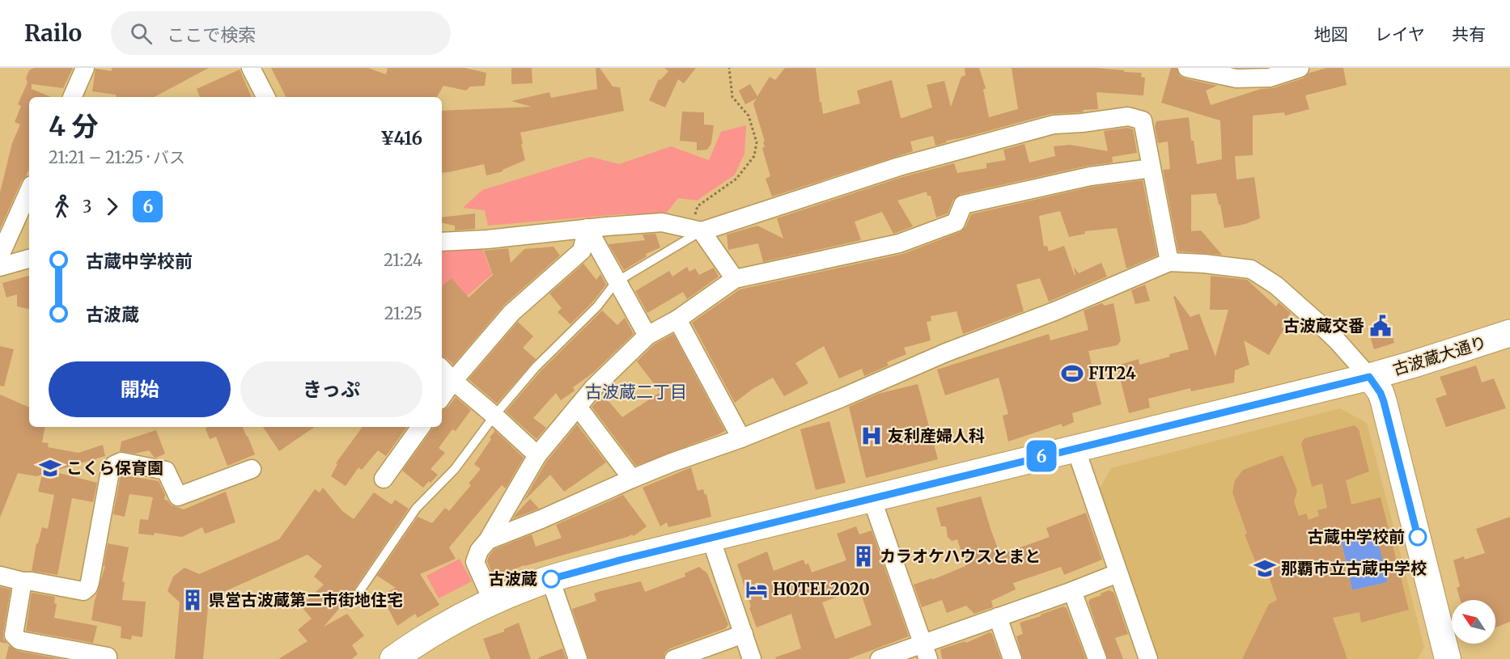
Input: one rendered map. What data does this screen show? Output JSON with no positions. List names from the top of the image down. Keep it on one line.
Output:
{"streets":{"highway":["古波蔵大通り"]},"districts":["古波蔵二丁目"],"places":{"public building":["古波蔵交番"],"sports":["FIT24"],"hospital":["友利産婦人科"],"school or university":["こくら保育園","那覇市立古蔵中学校"],"other":["古蔵中学校前","古波蔵"],"building":["カラオケハウスとまと","県営古波蔵第二市街地住宅"],"hotel":["HOTEL2020"]},"lines":["bus line 6"],"north":"top left","page":{"header":"Railo","search":"ここで検索","nav":["地図","レイヤ","共有"],"on_map":"6","heading":["4 分","21:21 – 21:25 · バス","¥416"],"legs":["3","6"],"list":[{"name":"古蔵中学校前","value":"21:24"},{"name":"古波蔵","value":"21:25"}],"buttons":["開始","きっぷ"]}}
